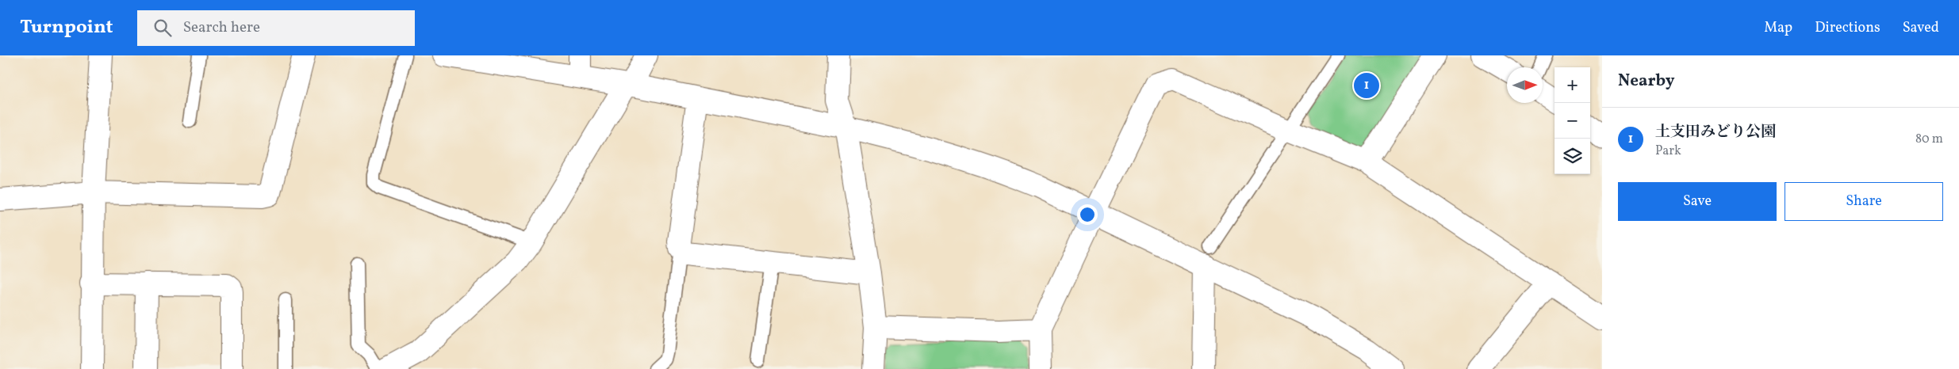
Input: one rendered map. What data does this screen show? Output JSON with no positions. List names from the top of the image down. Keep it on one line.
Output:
{"north":"right","page":{"header":"Turnpoint","search":"Search here","nav":["Map","Directions","Saved"],"heading":"Nearby","map_buttons":["+","−"],"pins":"1","list":[{"mark":"1","name":"土支田みどり公園","note":"Park","value":"80 m"}],"buttons":["Save","Share"]}}
